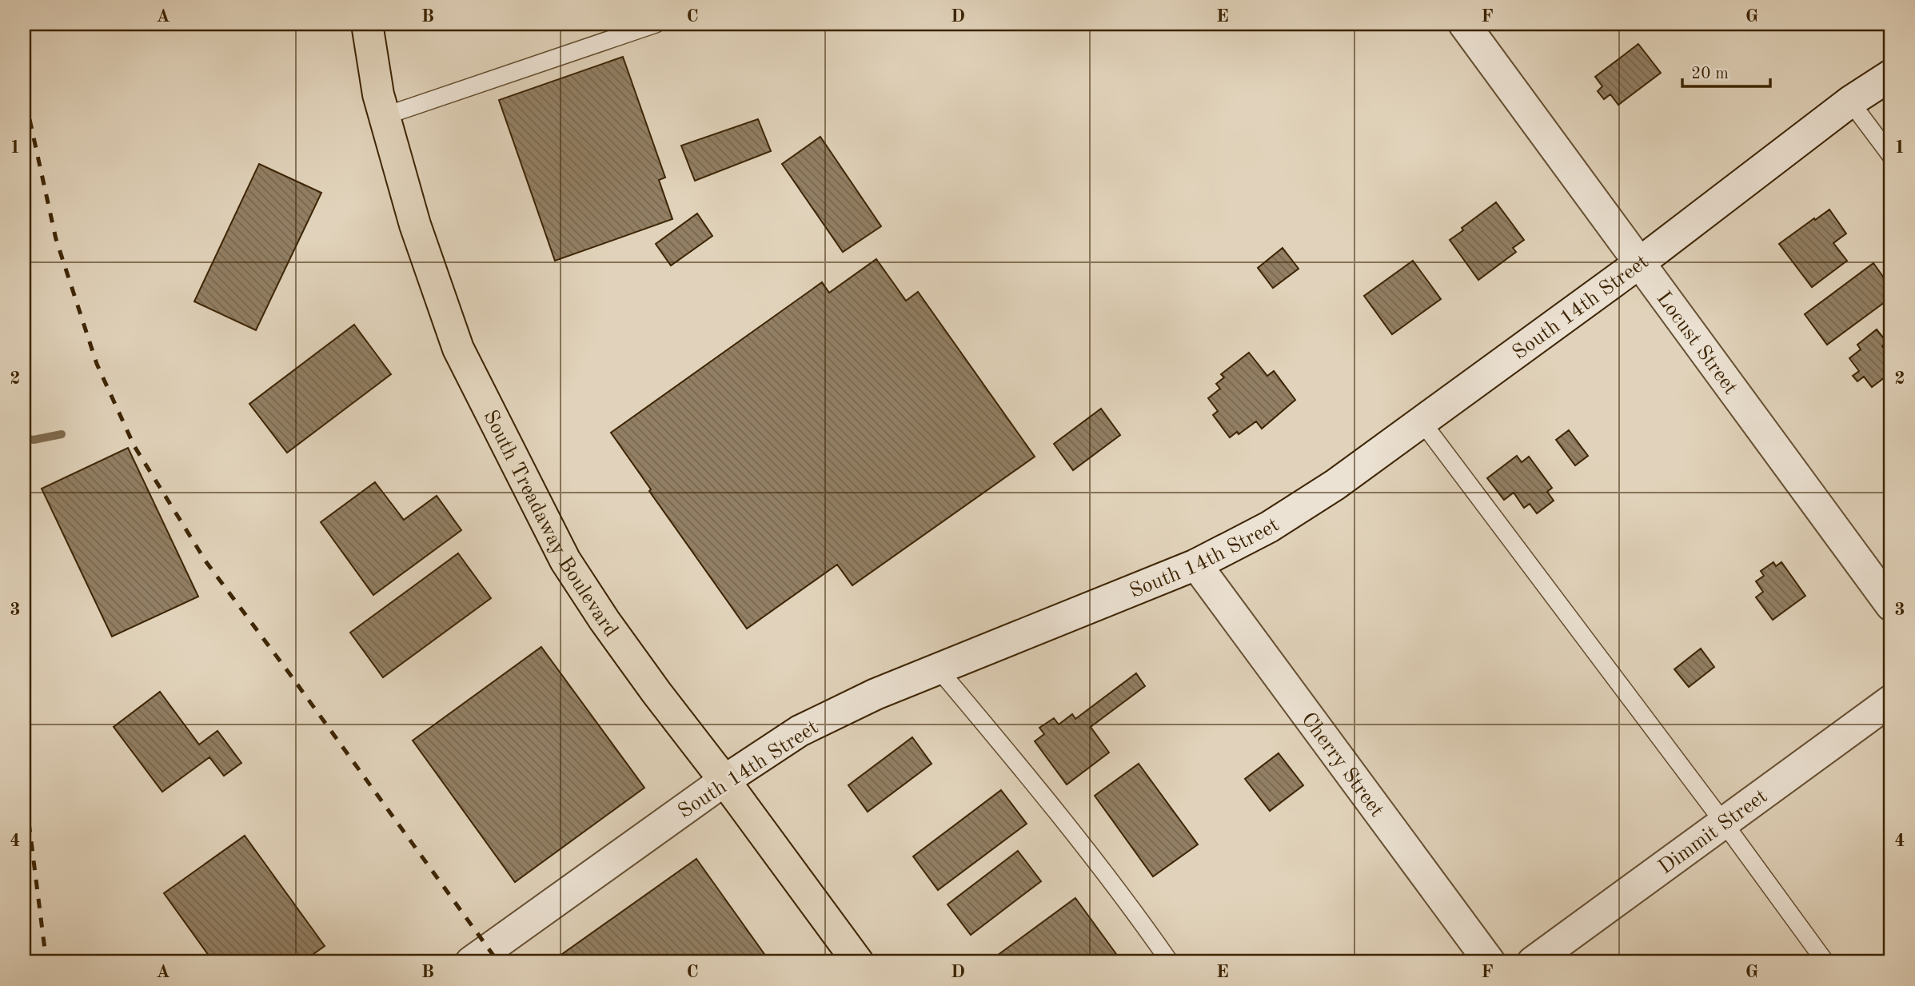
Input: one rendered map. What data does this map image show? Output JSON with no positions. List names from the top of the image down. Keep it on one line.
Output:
{"streets":{"main road":["South Treadaway Boulevard"],"street":["South 14th Street","Locust Street","Cherry Street","Dimmit Street"]},"crossings":[["South 14th Street","Locust Street"],["South 14th Street","South Treadaway Boulevard"],["South 14th Street","Cherry Street"]],"scale_bar":"20 m","grid":{"columns":["A","B","C","D","E","F","G"],"rows":["1","2","3","4"]}}
